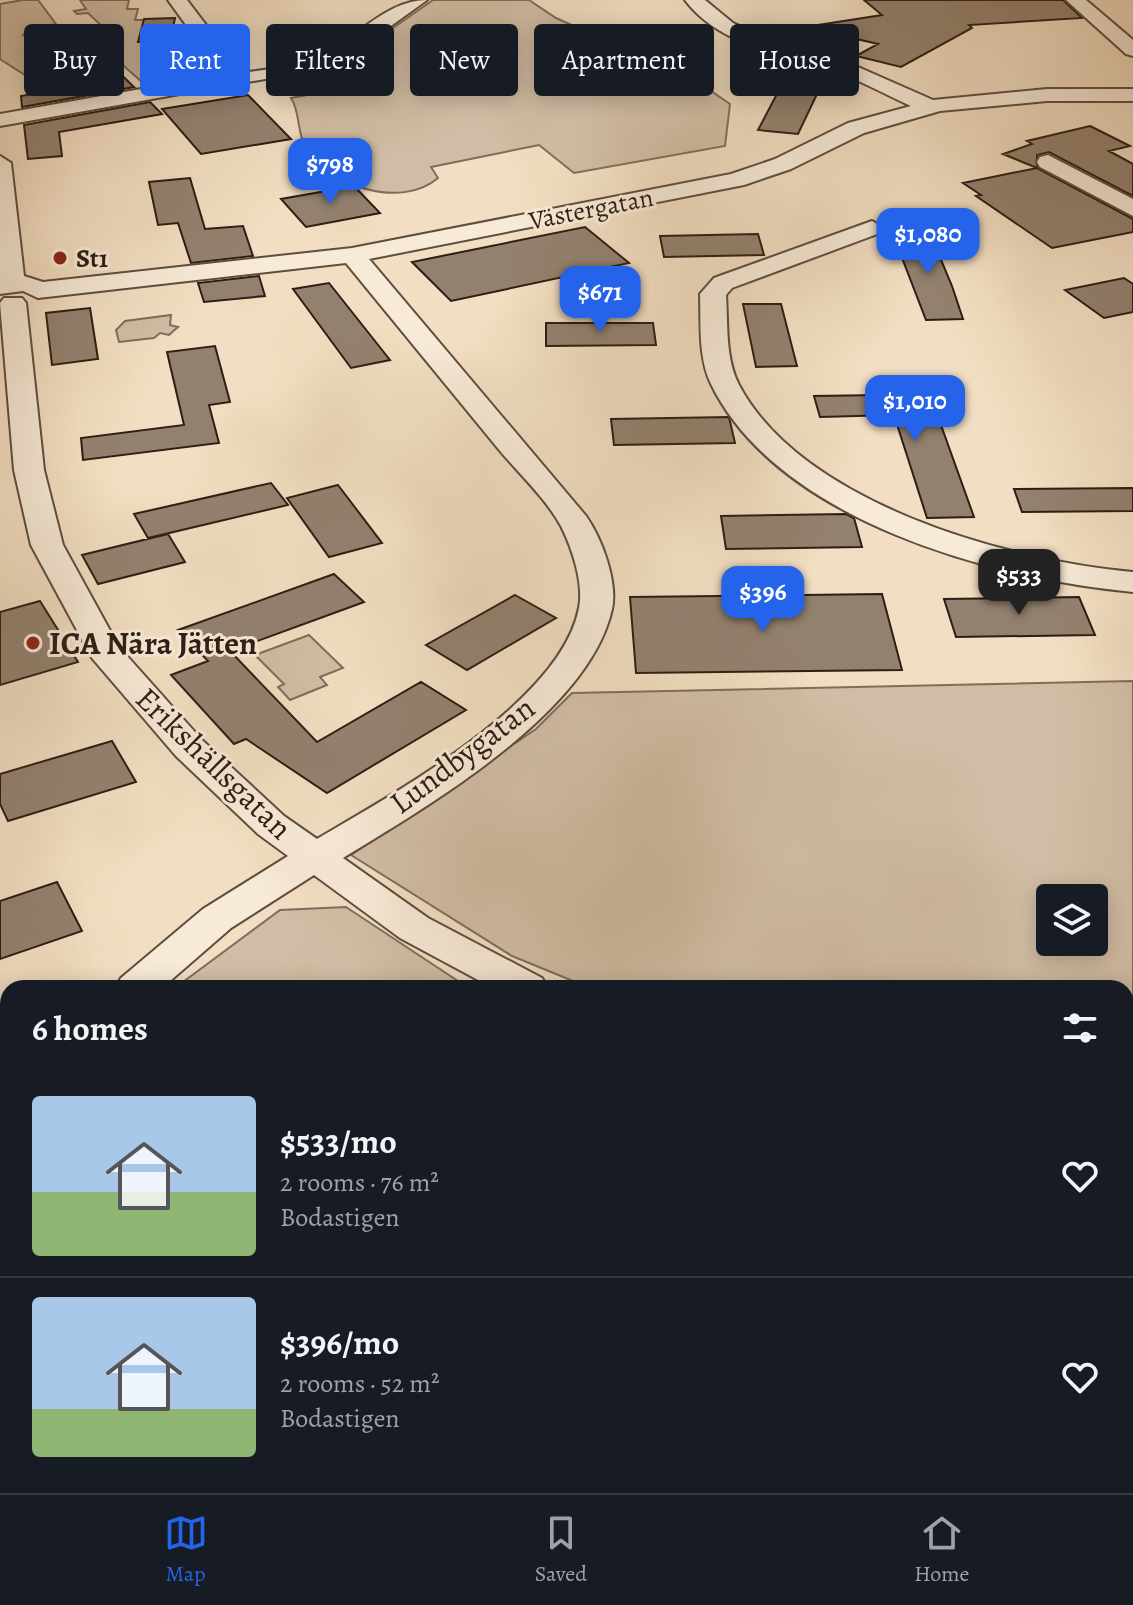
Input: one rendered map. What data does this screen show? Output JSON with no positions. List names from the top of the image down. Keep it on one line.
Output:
{"streets":{"street":["Västergatan","Lundbygatan","Erikshällsgatan"]},"crossings":[["Västergatan","Lundbygatan"],["Västergatan","Erikshällsgatan"],["Lundbygatan","Erikshällsgatan"]],"places":["St1","ICA Nära Jätten"],"page":{"chip":["Buy","Rent","Filters","New","Apartment","House"],"price":["$798","$1,080","$671","$1,010","$533","$396"],"heading":"6 homes","list":[{"name":"$533/mo","note":"2 rooms · 76 m² · Bodastigen"},{"name":"$396/mo","note":"2 rooms · 52 m² · Bodastigen"}],"tabs":["Map","Saved","Home"]}}
